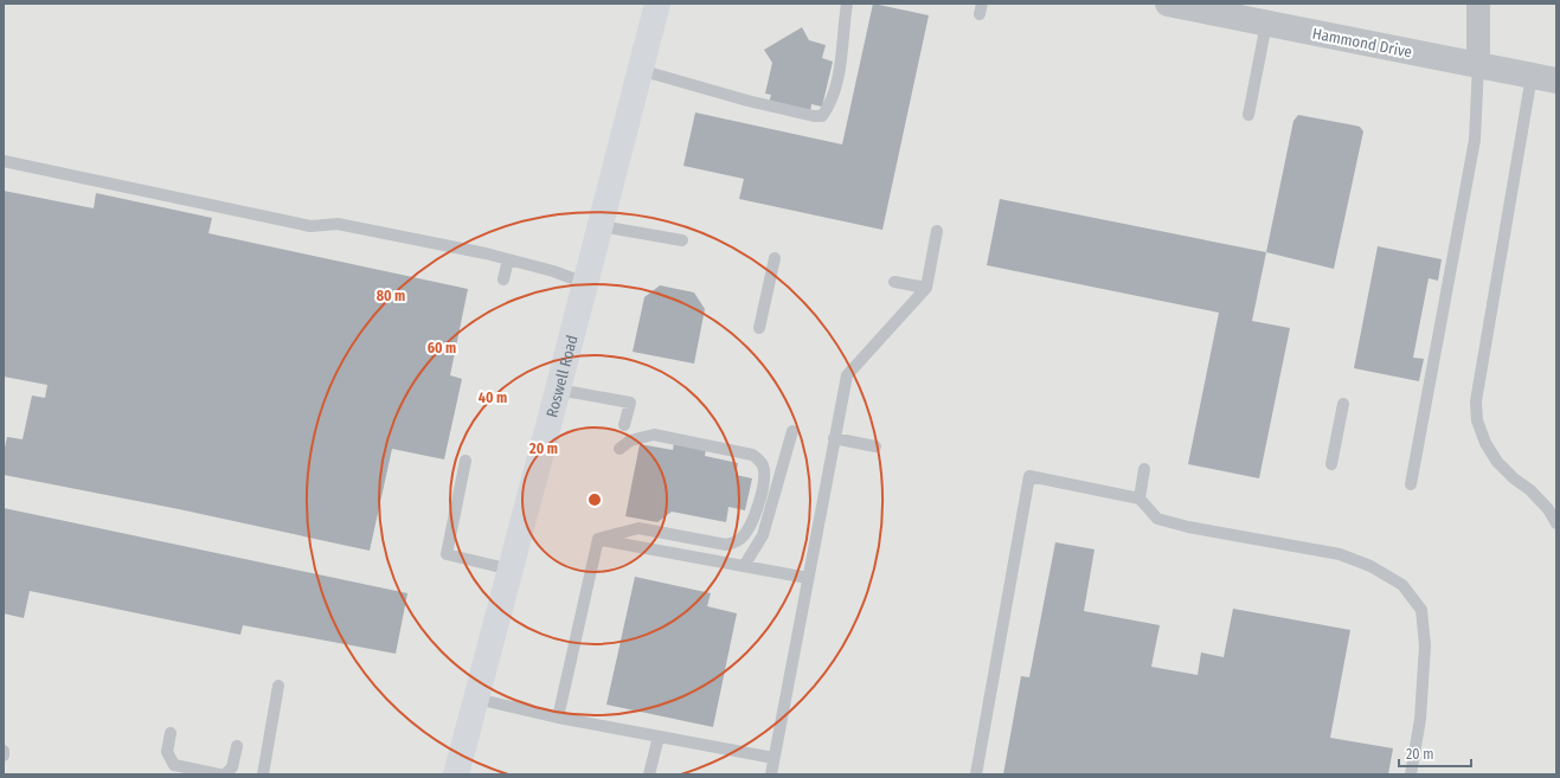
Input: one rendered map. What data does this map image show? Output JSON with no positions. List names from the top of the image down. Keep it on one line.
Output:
{"streets":{"main road":["Roswell Road"],"street":["Hammond Drive"]},"scale_bar":"20 m","rings":["80 m","60 m","40 m","20 m"]}
